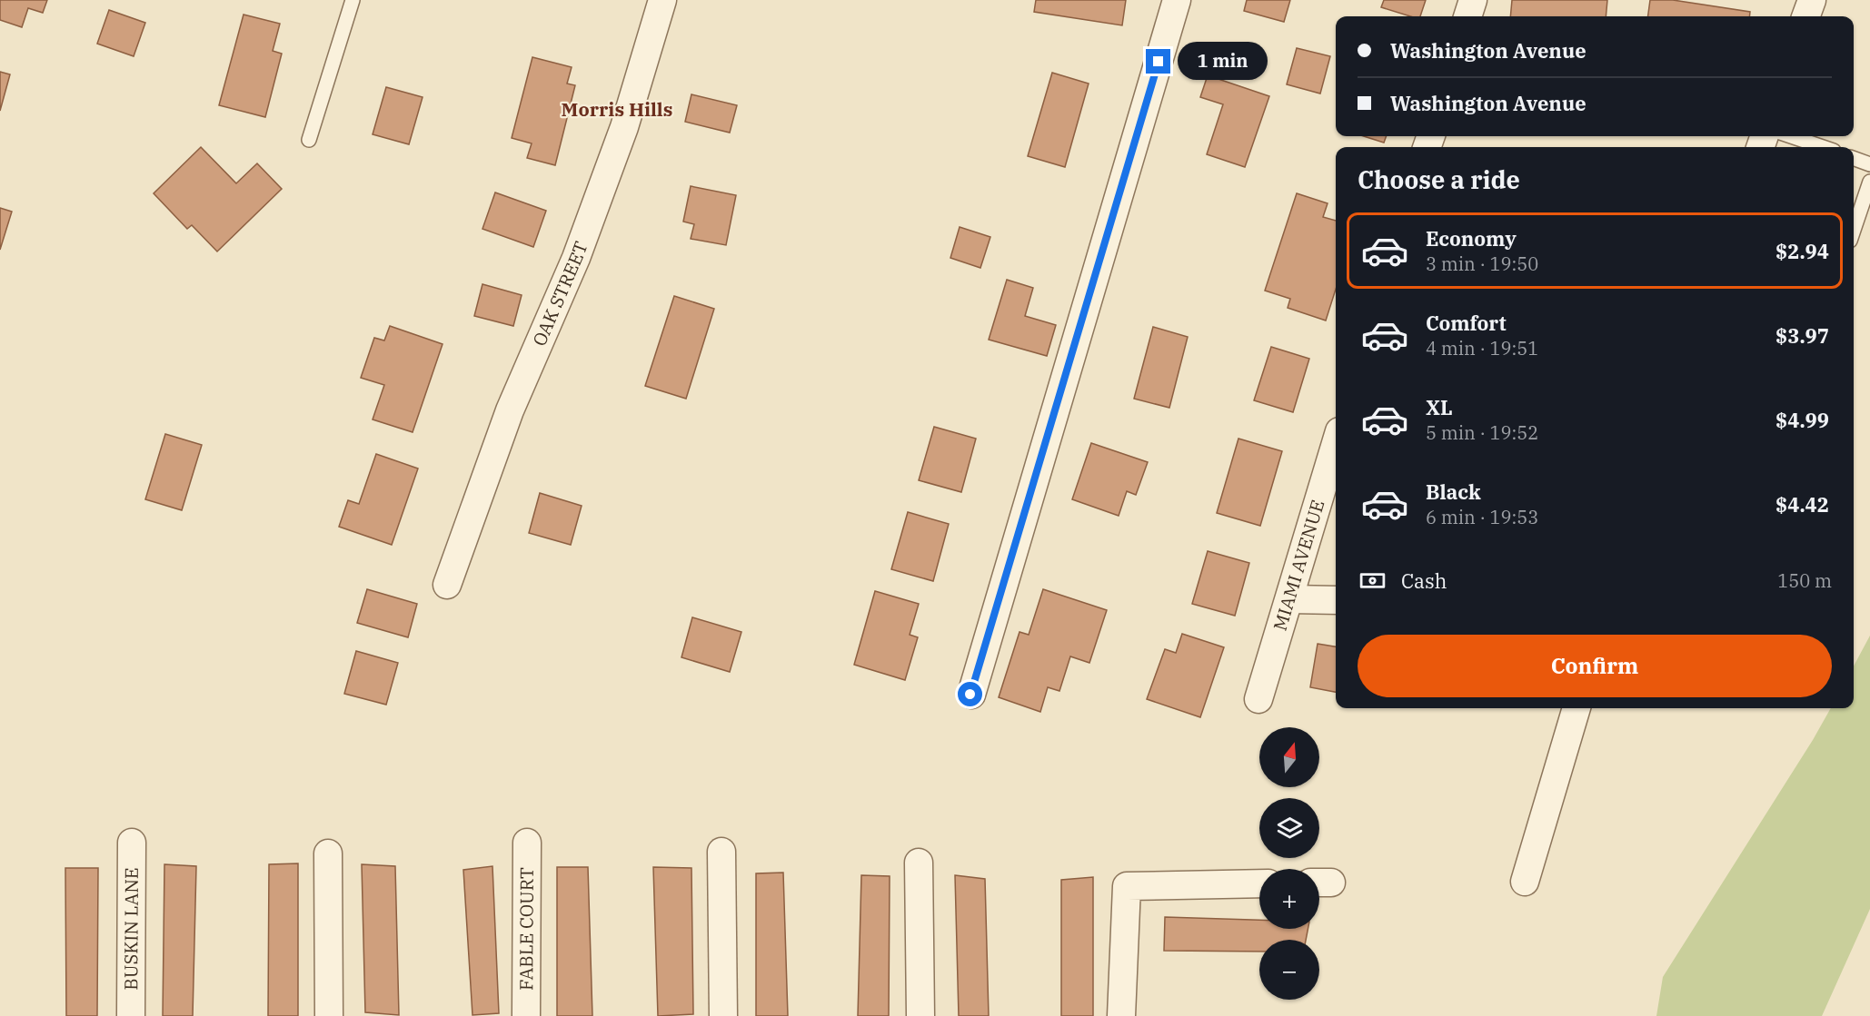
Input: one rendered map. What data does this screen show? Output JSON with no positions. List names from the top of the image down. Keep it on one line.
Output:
{"streets":{"street":["OAK STREET","MIAMI AVENUE","FABLE COURT","BUSKIN LANE"]},"districts":["Morris Hills"],"north":"top","page":{"banner":["Washington Avenue","Washington Avenue"],"bubble":"1 min","heading":"Choose a ride","list":[{"name":"Economy","note":"3 min · 19:50","value":"$2.94"},{"name":"Comfort","note":"4 min · 19:51","value":"$3.97"},{"name":"XL","note":"5 min · 19:52","value":"$4.99"},{"name":"Black","note":"6 min · 19:53","value":"$4.42"}],"pay":["Cash","150 m"],"buttons":"Confirm","map_buttons":["+","−"]}}
